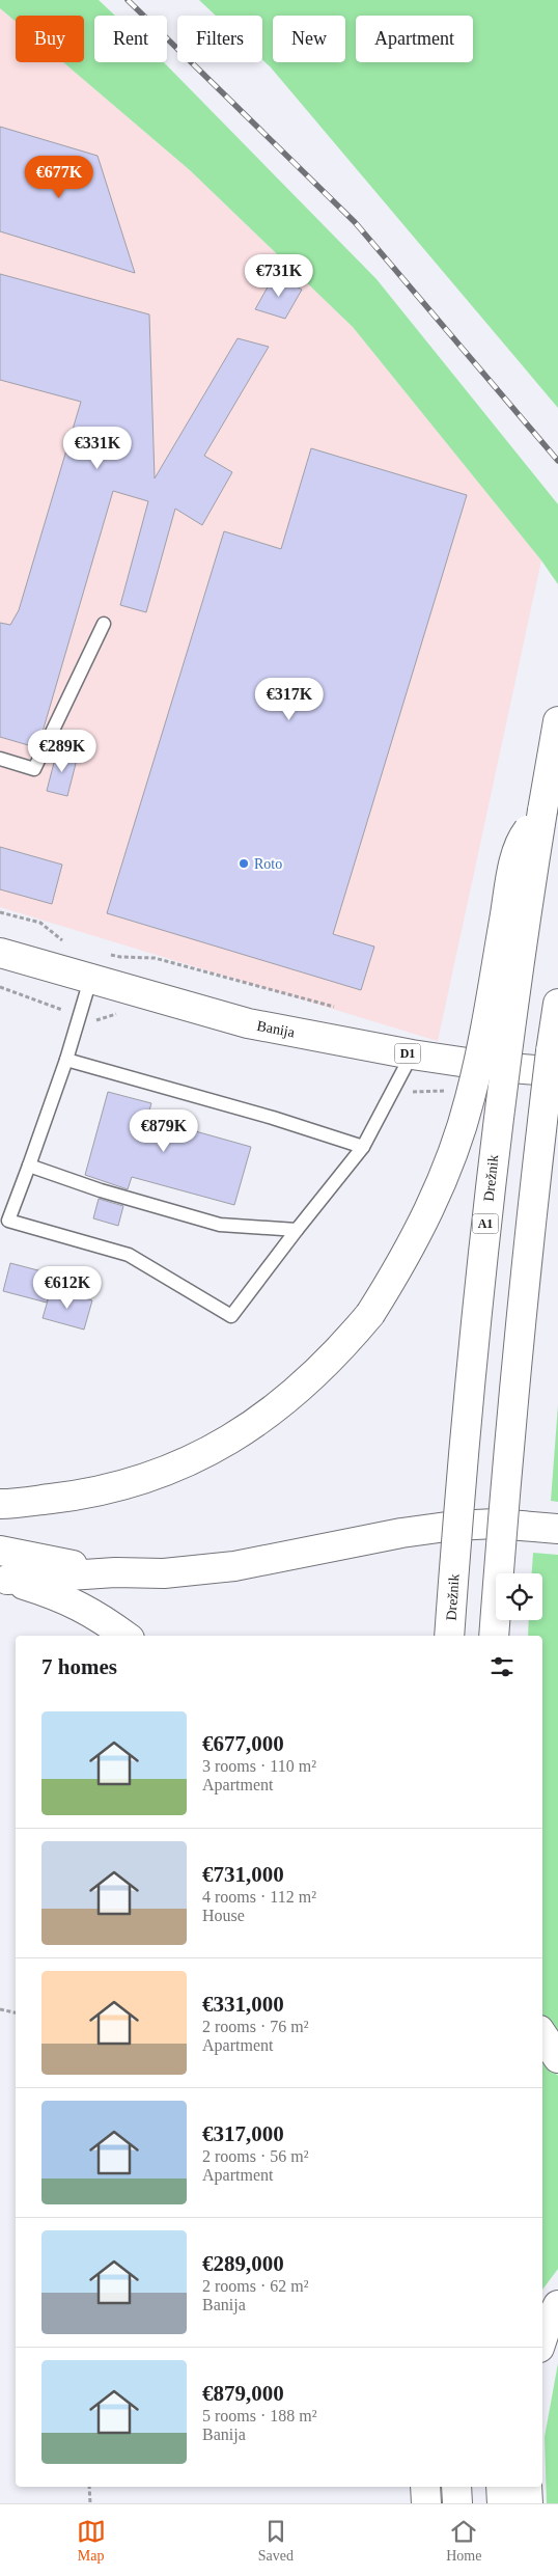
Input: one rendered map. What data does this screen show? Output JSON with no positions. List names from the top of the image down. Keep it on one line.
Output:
{"streets":{"main road":["Banija","D1","Drežnik","A1"]},"places":["Roto"],"page":{"chip":["Buy","Rent","Filters","New","Apartment"],"price":["€677K","€731K","€331K","€317K","€289K","€879K","€612K"],"heading":"7 homes","list":[{"name":"€677,000","note":"3 rooms · 110 m² · Apartment"},{"name":"€731,000","note":"4 rooms · 112 m² · House"},{"name":"€331,000","note":"2 rooms · 76 m² · Apartment"},{"name":"€317,000","note":"2 rooms · 56 m² · Apartment"},{"name":"€289,000","note":"2 rooms · 62 m² · Banija"},{"name":"€879,000","note":"5 rooms · 188 m² · Banija"}],"tabs":["Map","Saved","Home"]}}
